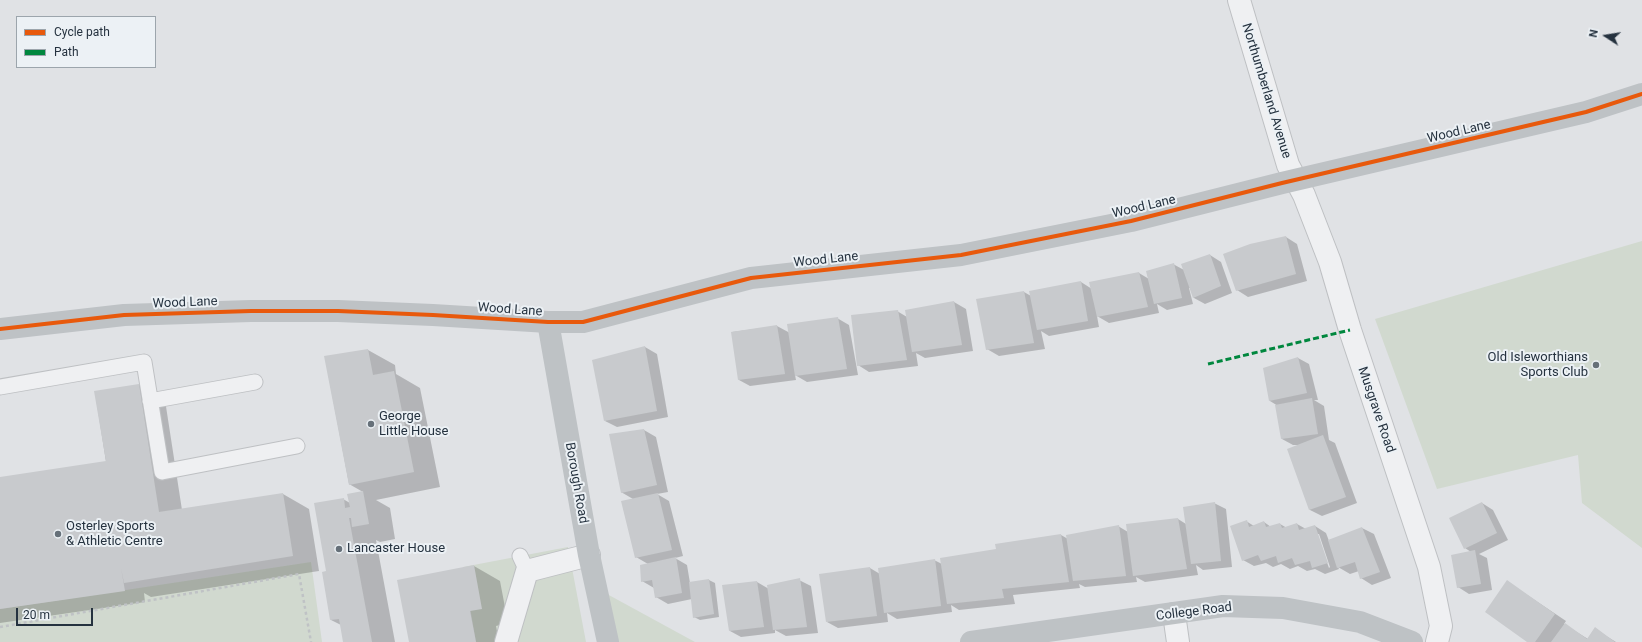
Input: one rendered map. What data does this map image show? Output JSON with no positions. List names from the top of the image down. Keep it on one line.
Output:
{"streets":{"street":["Northumberland Avenue","Wood Lane","Musgrave Road","Borough Road","College Road"]},"crossings":[["Northumberland Avenue","Wood Lane"],["Northumberland Avenue","Musgrave Road"],["Wood Lane","Musgrave Road"],["Wood Lane","Borough Road"]],"places":["Old Isleworthians Sports Club","George Little House","Osterley Sports & Athletic Centre","Lancaster House"],"legend":["Cycle path","Path"],"scale_bar":"20 m","north":"left"}
